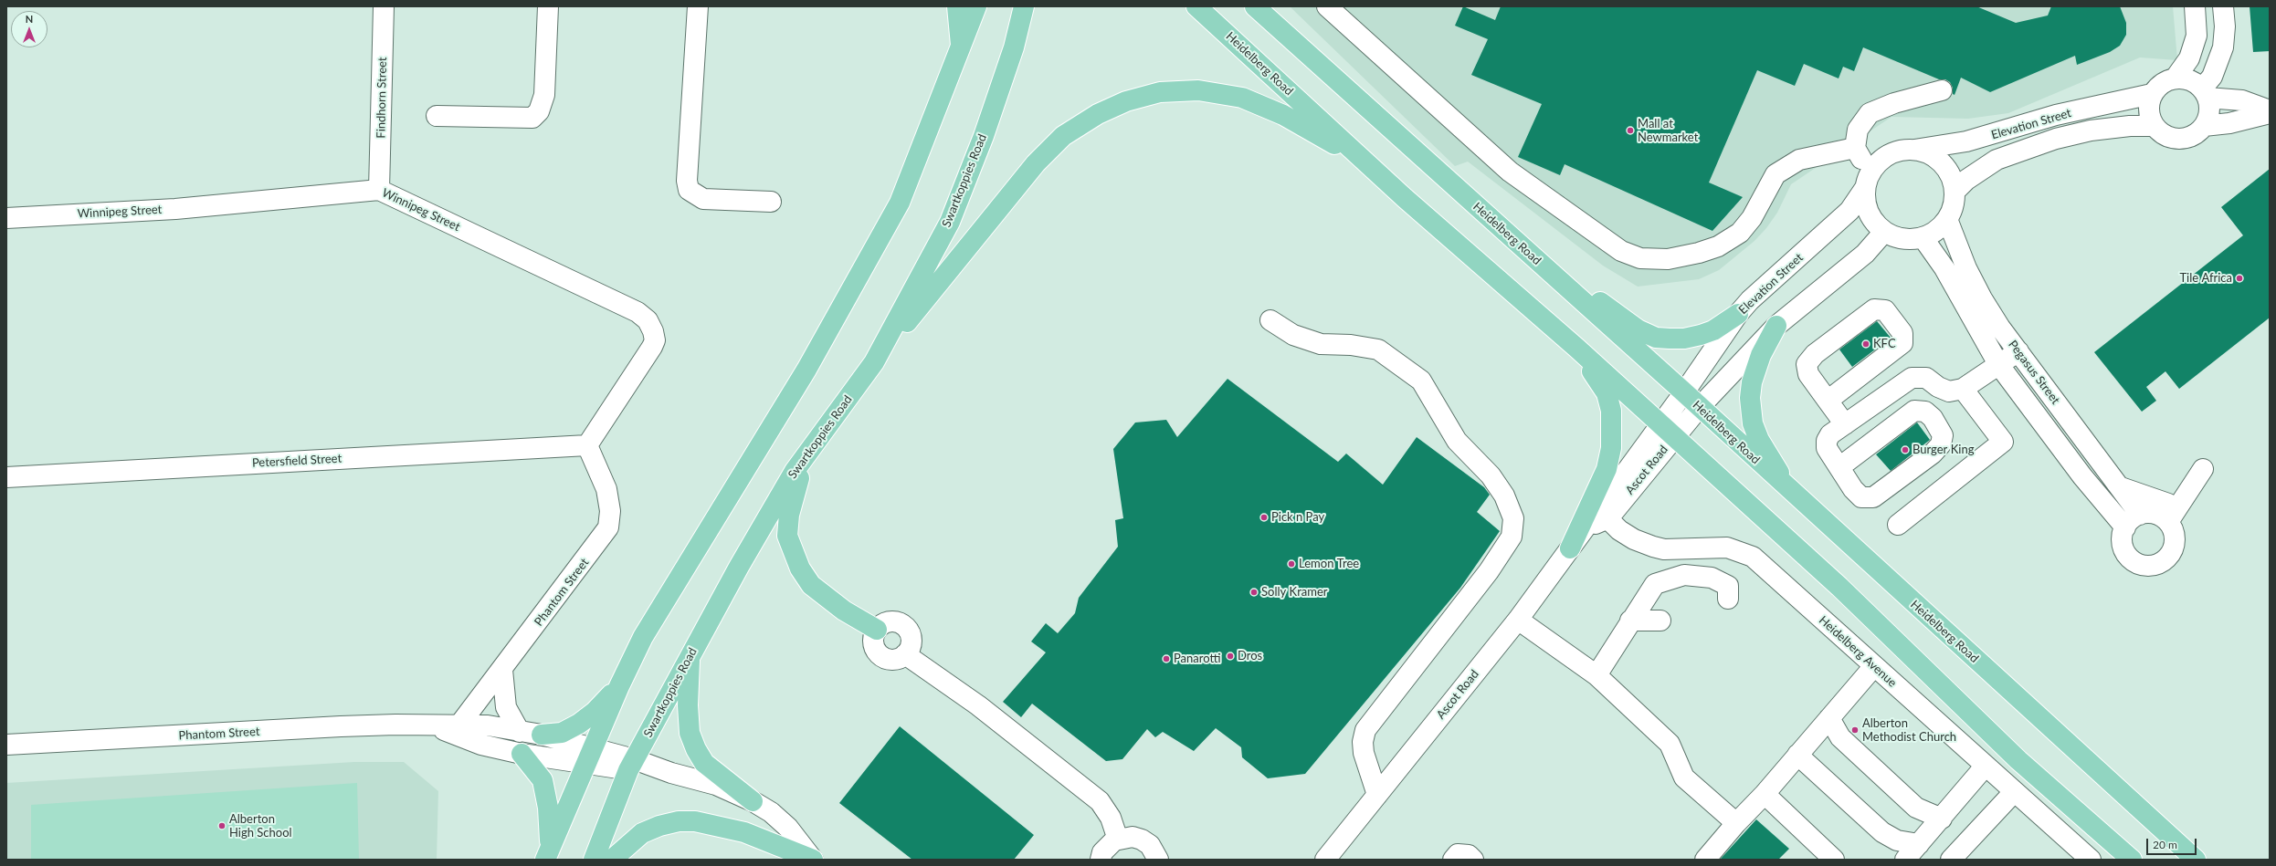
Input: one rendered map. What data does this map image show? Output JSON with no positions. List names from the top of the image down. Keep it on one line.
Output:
{"streets":{"main road":["Heidelberg Road","Swartkoppies Road"],"street":["Findhorn Street","Elevation Street","Winnipeg Street","Pegasus Street","Petersfield Street","Ascot Road","Phantom Street","Heidelberg Avenue"]},"crossings":[["Heidelberg Road","Elevation Street"],["Heidelberg Road","Ascot Road"],["Findhorn Street","Winnipeg Street"],["Elevation Street","Pegasus Street"],["Elevation Street","Ascot Road"],["Swartkoppies Road","Phantom Street"],["Winnipeg Street","Petersfield Street"],["Winnipeg Street","Phantom Street"],["Petersfield Street","Phantom Street"],["Ascot Road","Heidelberg Avenue"]],"places":["Mall at Newmarket","Tile Africa","KFC","Burger King","Pick n Pay","Lemon Tree","Solly Kramer","Dros","Panarotti","Alberton Methodist Church","Alberton High School"],"scale_bar":"20 m","north":"top"}
